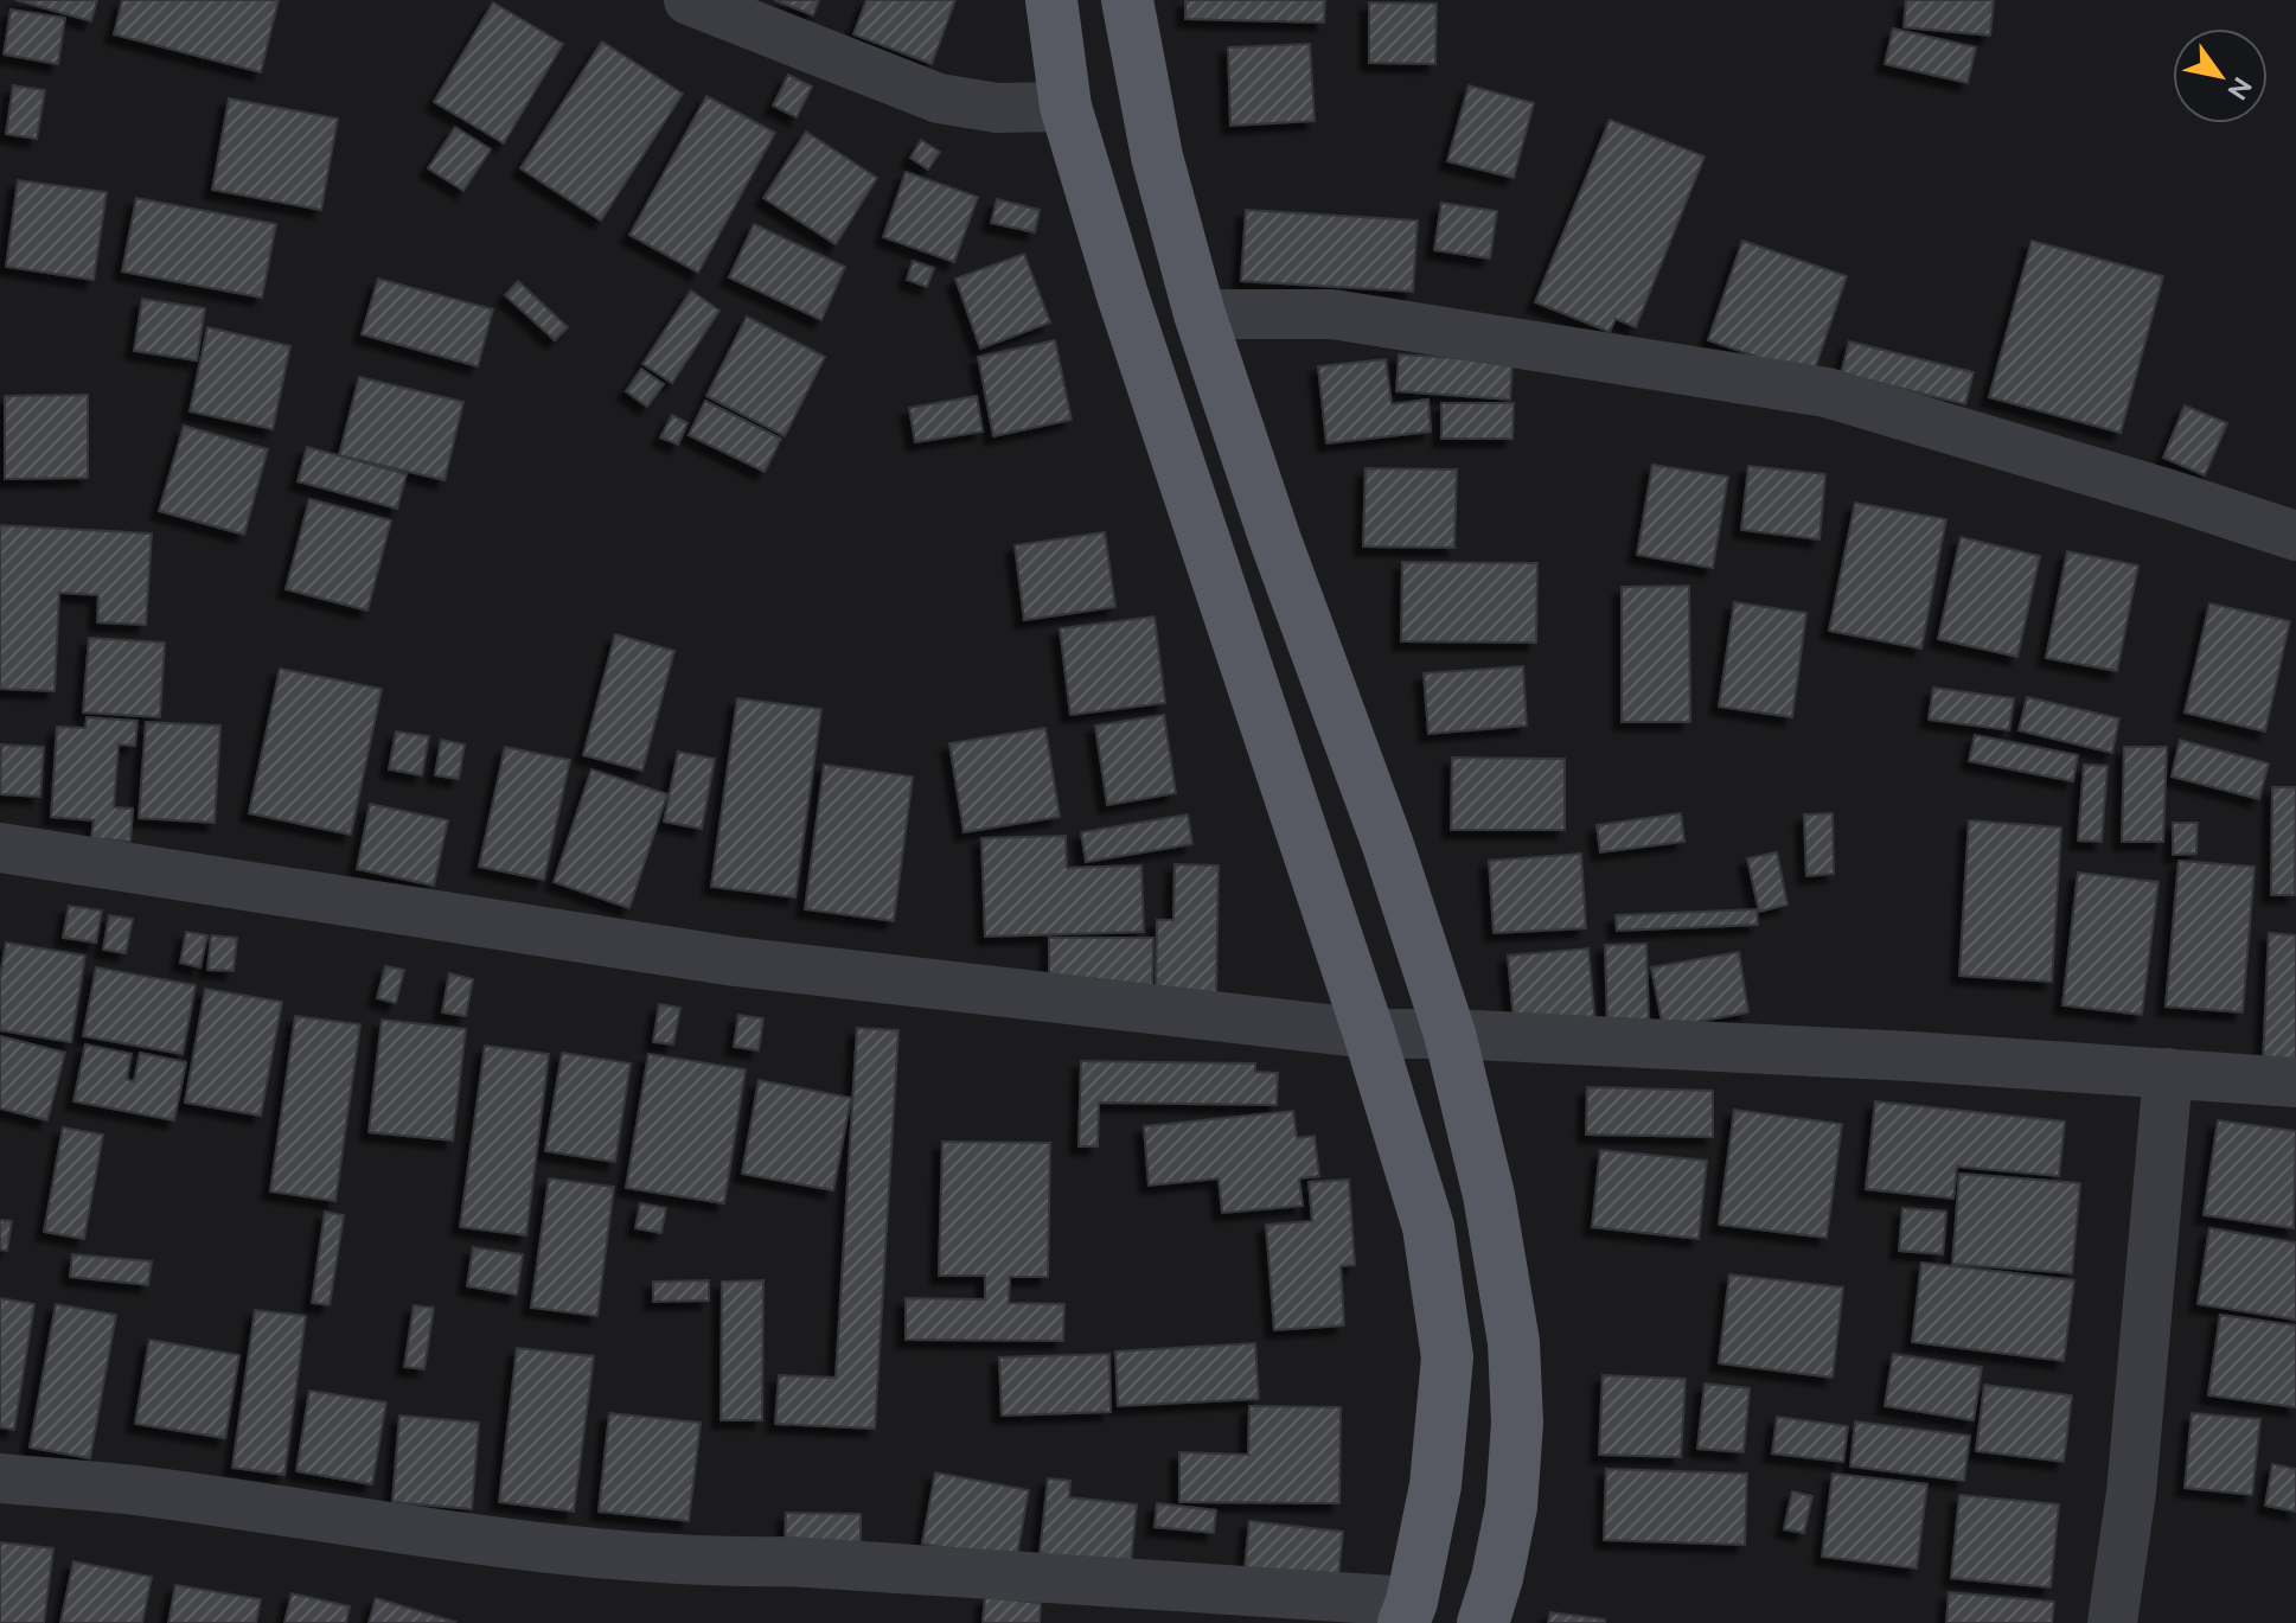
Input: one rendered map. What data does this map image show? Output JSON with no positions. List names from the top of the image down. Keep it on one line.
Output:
{"north":"bottom right"}
